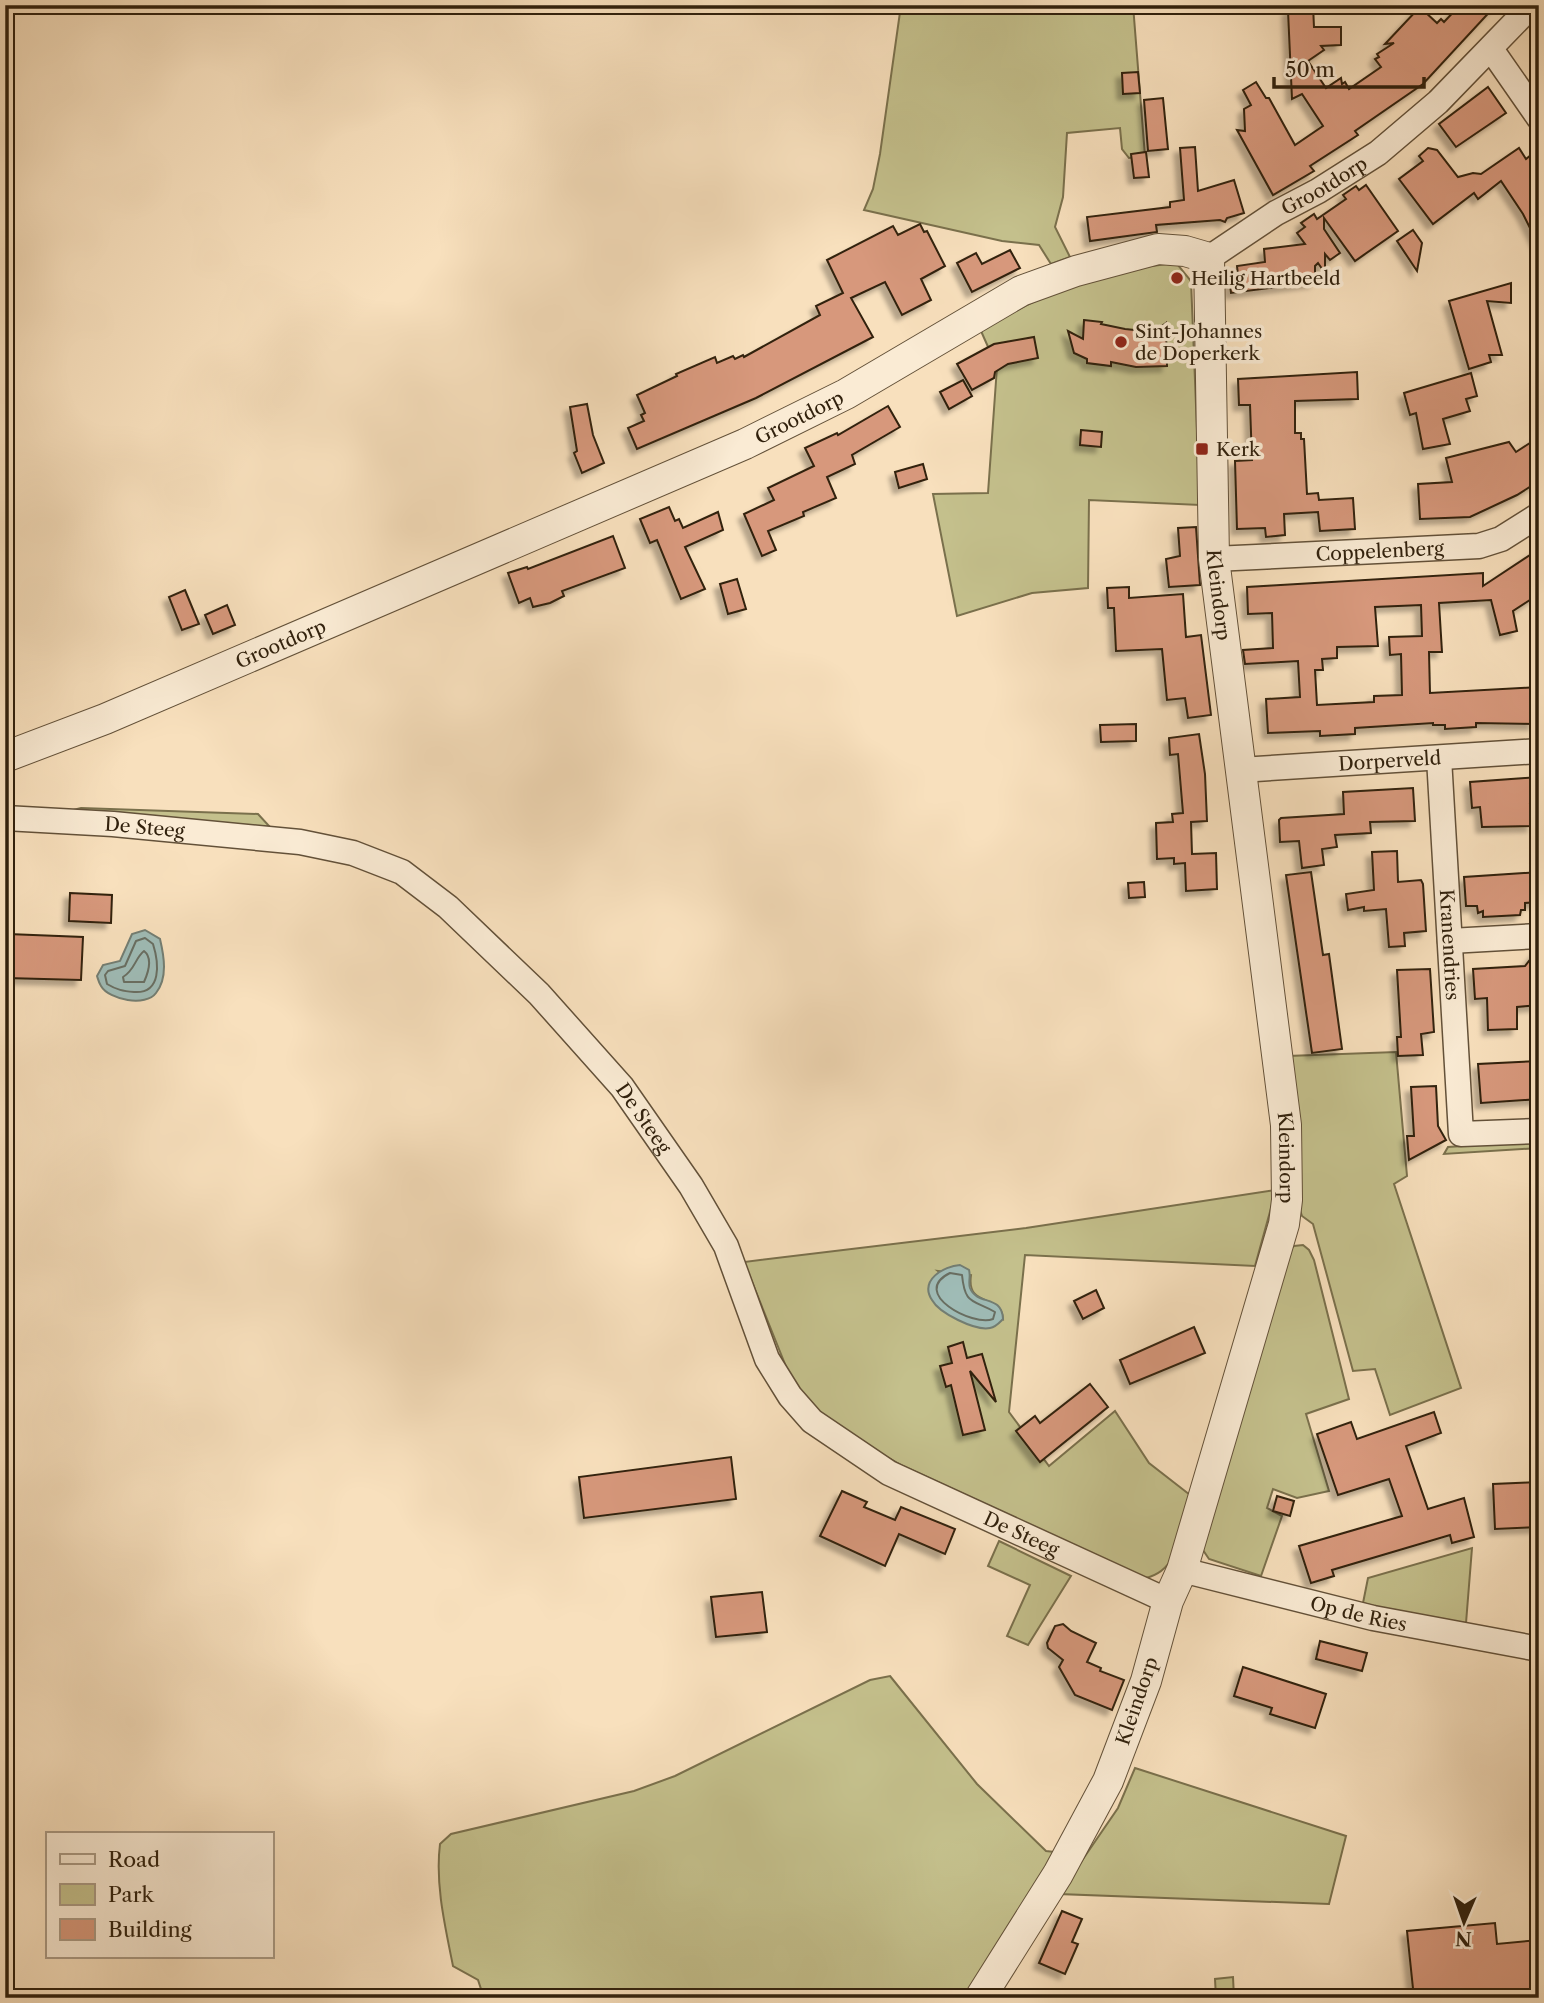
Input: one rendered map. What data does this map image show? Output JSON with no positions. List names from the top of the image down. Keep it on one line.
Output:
{"streets":{"street":["Grootdorp","Coppelenberg","Kleindorp","Dorperveld","De Steeg","Kranendries","Op de Ries"]},"crossings":[["Grootdorp","Kleindorp"],["Coppelenberg","Kleindorp"],["Kleindorp","Dorperveld"],["Kleindorp","De Steeg"],["Kleindorp","Op de Ries"],["Dorperveld","Kranendries"]],"places":{"other":["Heilig Hartbeeld","Sint-Johannes de Doperkerk"],"transit":["Kerk"]},"legend":["Road","Park","Building"],"scale_bar":"50 m","north":"bottom"}
